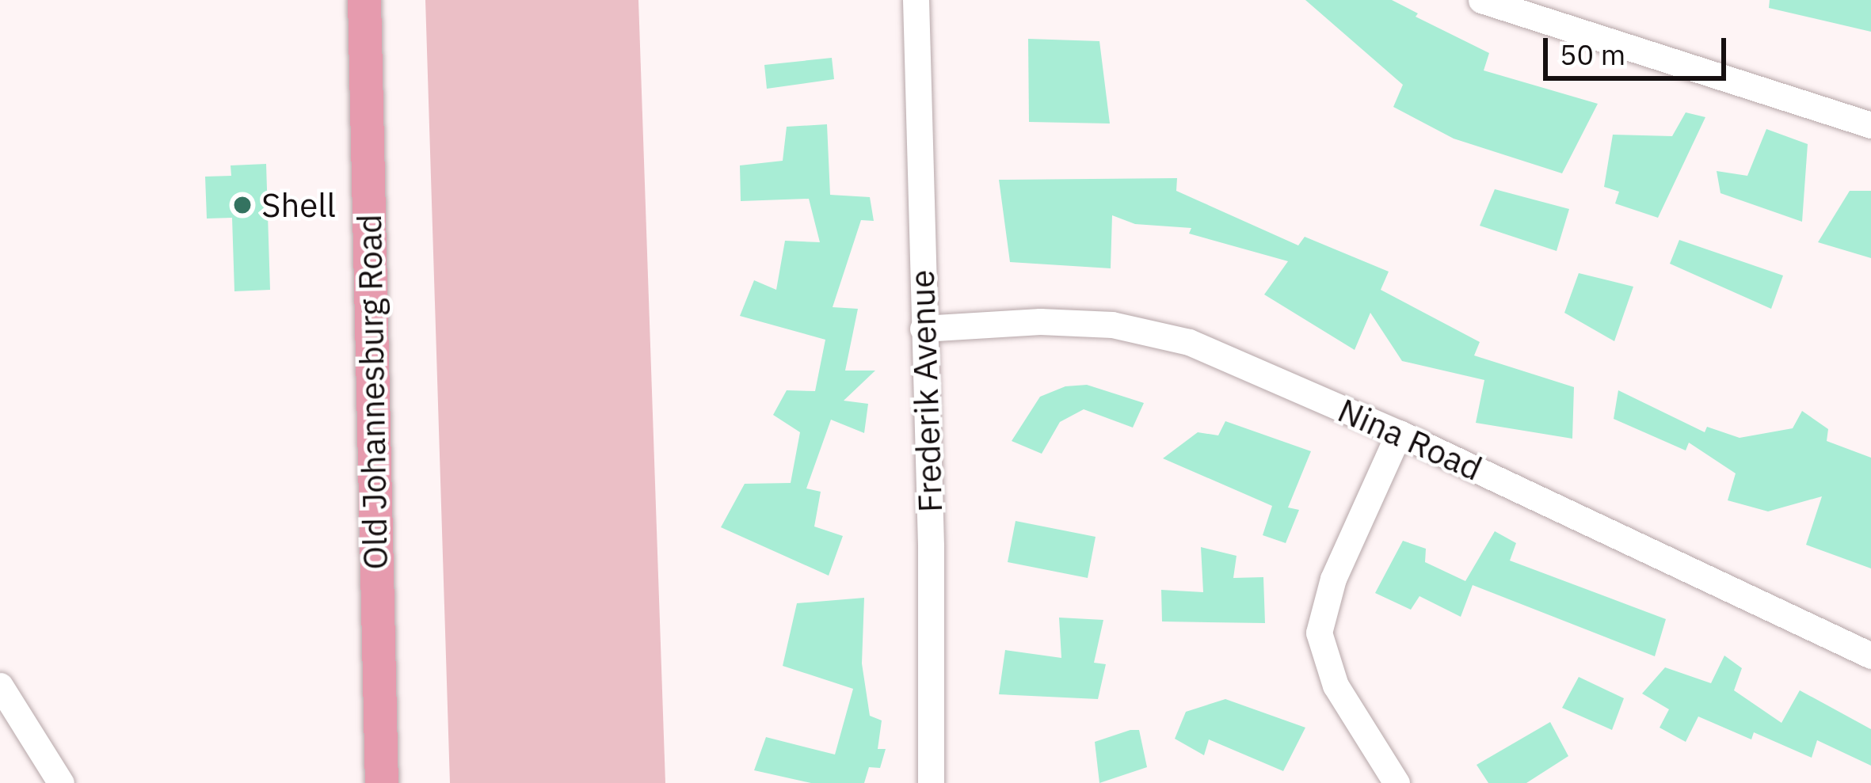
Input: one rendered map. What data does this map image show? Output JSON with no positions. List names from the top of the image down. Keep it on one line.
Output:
{"streets":{"main road":["Old Johannesburg Road"],"street":["Frederik Avenue","Nina Road"]},"crossings":[["Frederik Avenue","Nina Road"]],"places":["Shell"],"scale_bar":"50 m"}
